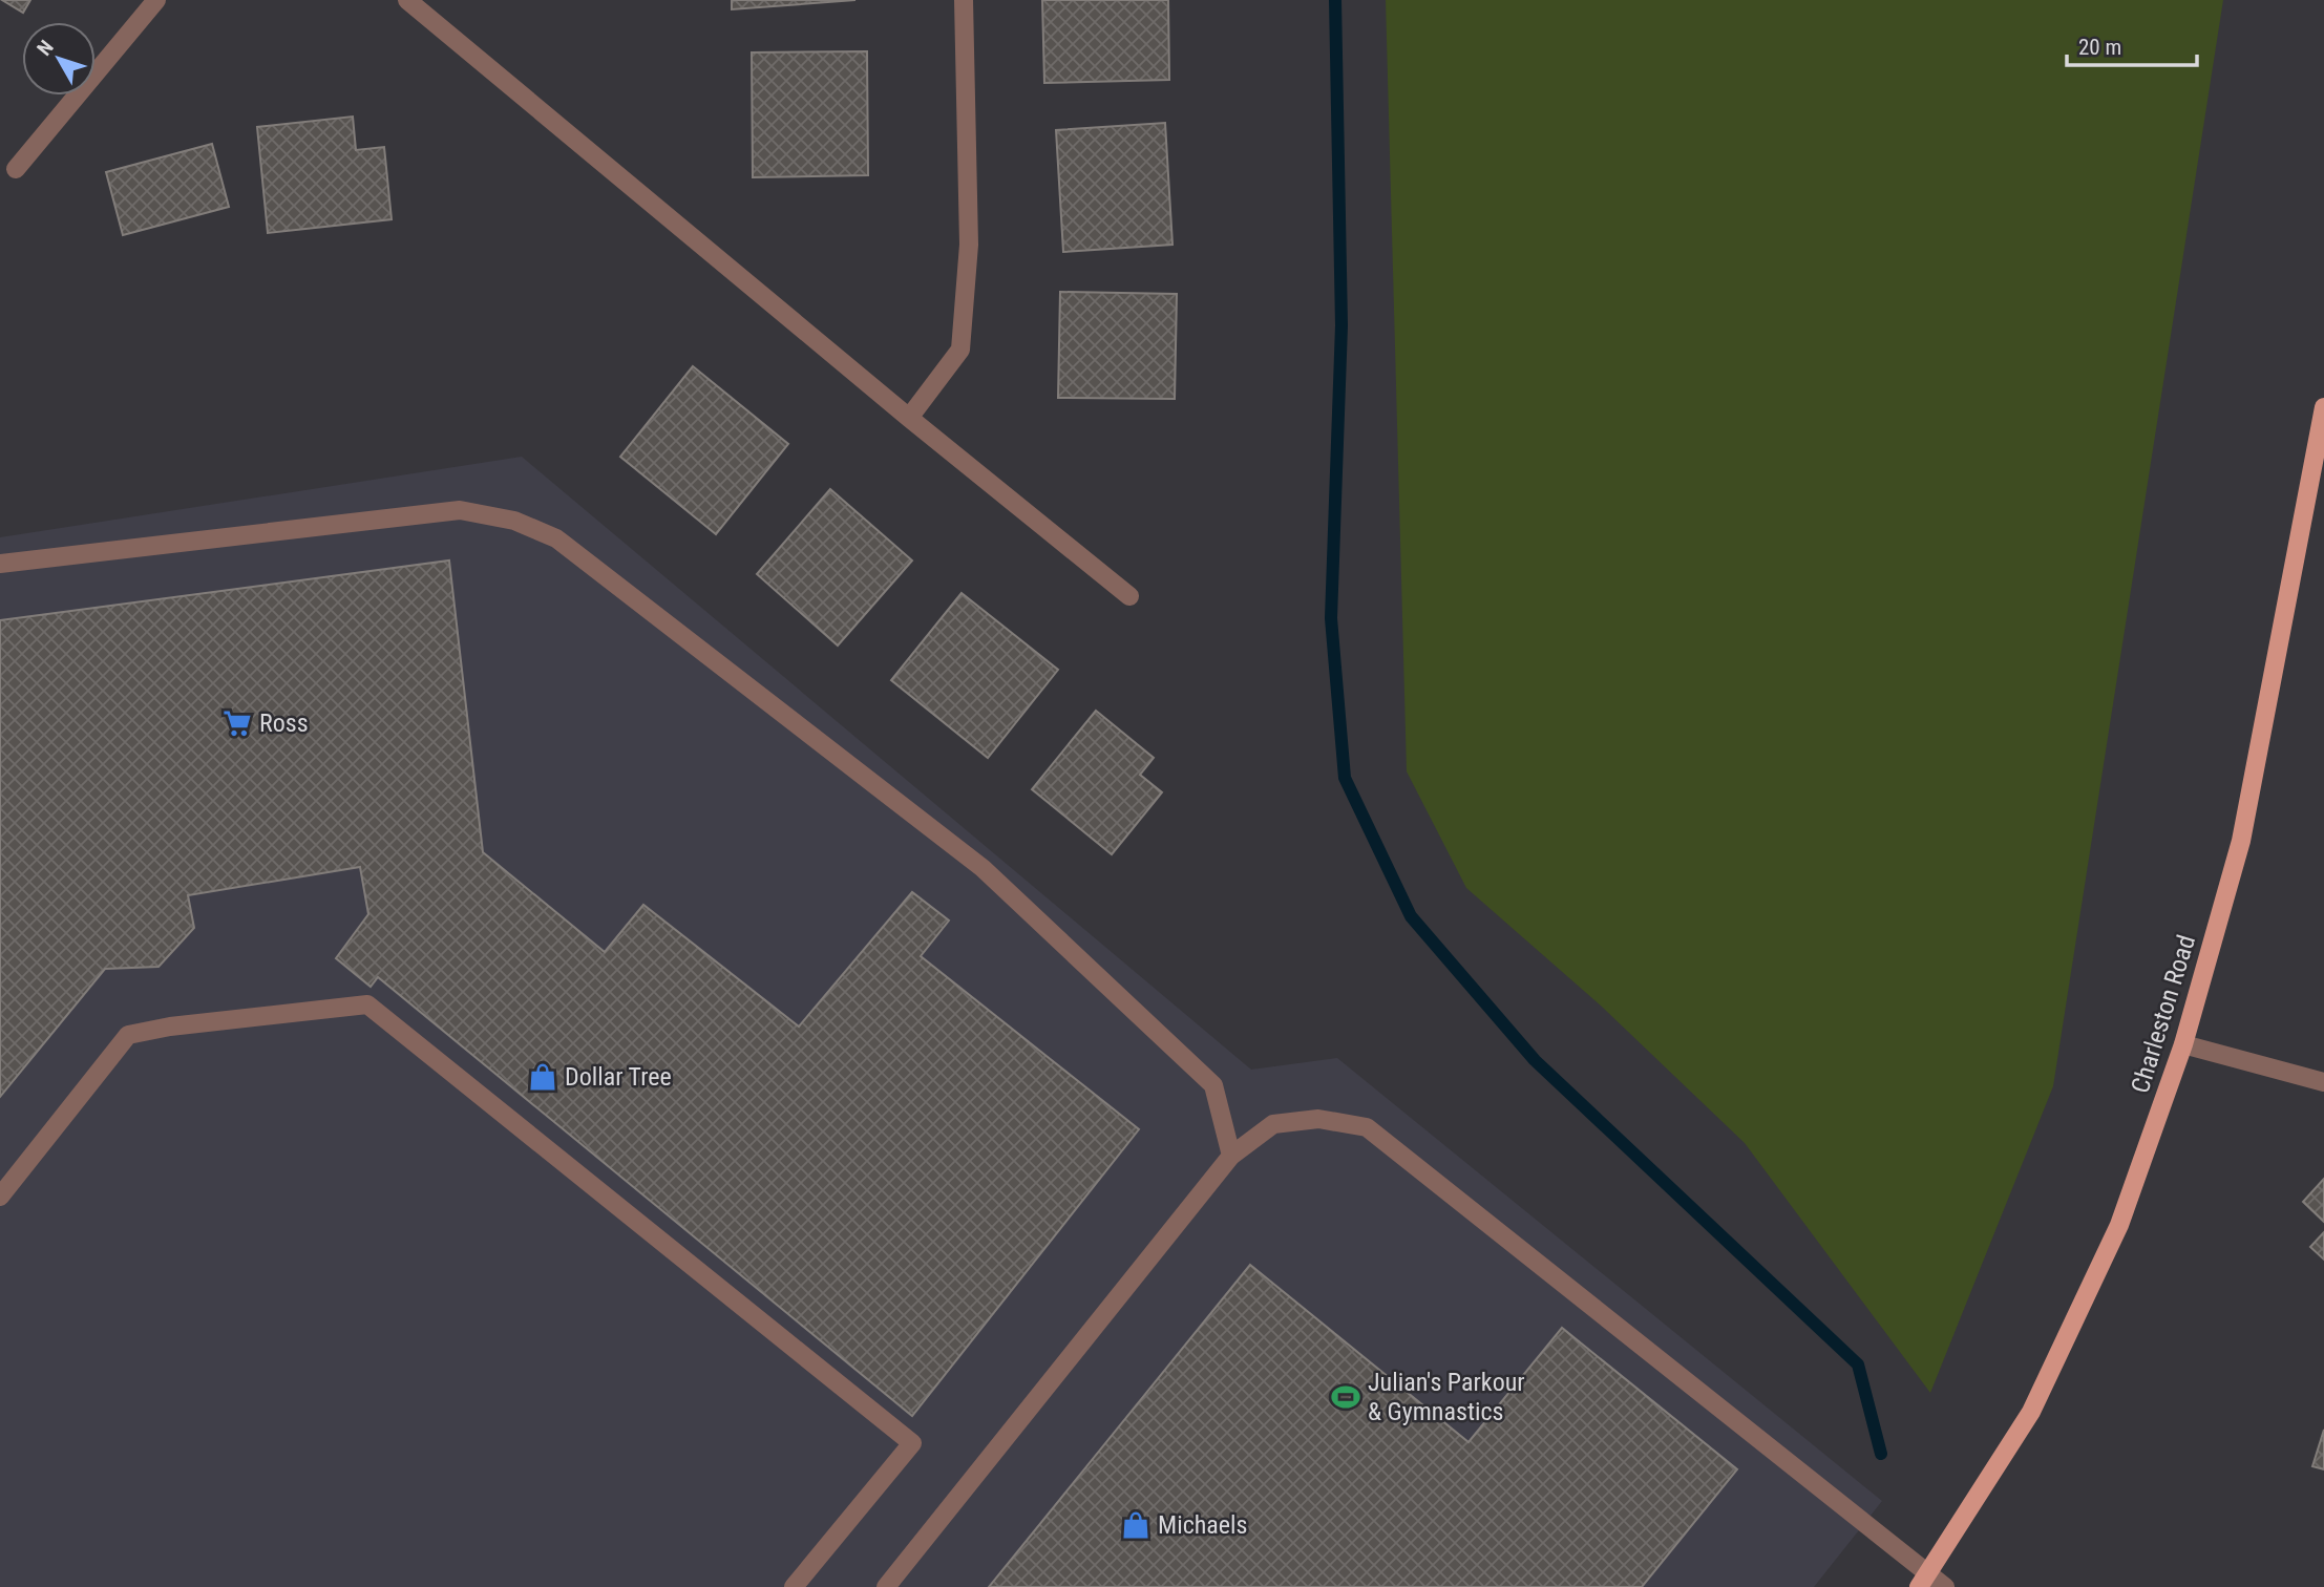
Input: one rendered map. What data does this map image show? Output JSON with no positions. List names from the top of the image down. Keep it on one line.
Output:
{"streets":{"main road":["Charleston Road"]},"places":{"supermarket":["Ross"],"shop":["Dollar Tree","Michaels"],"sports":["Julian's Parkour & Gymnastics"]},"scale_bar":"20 m","north":"top left"}
